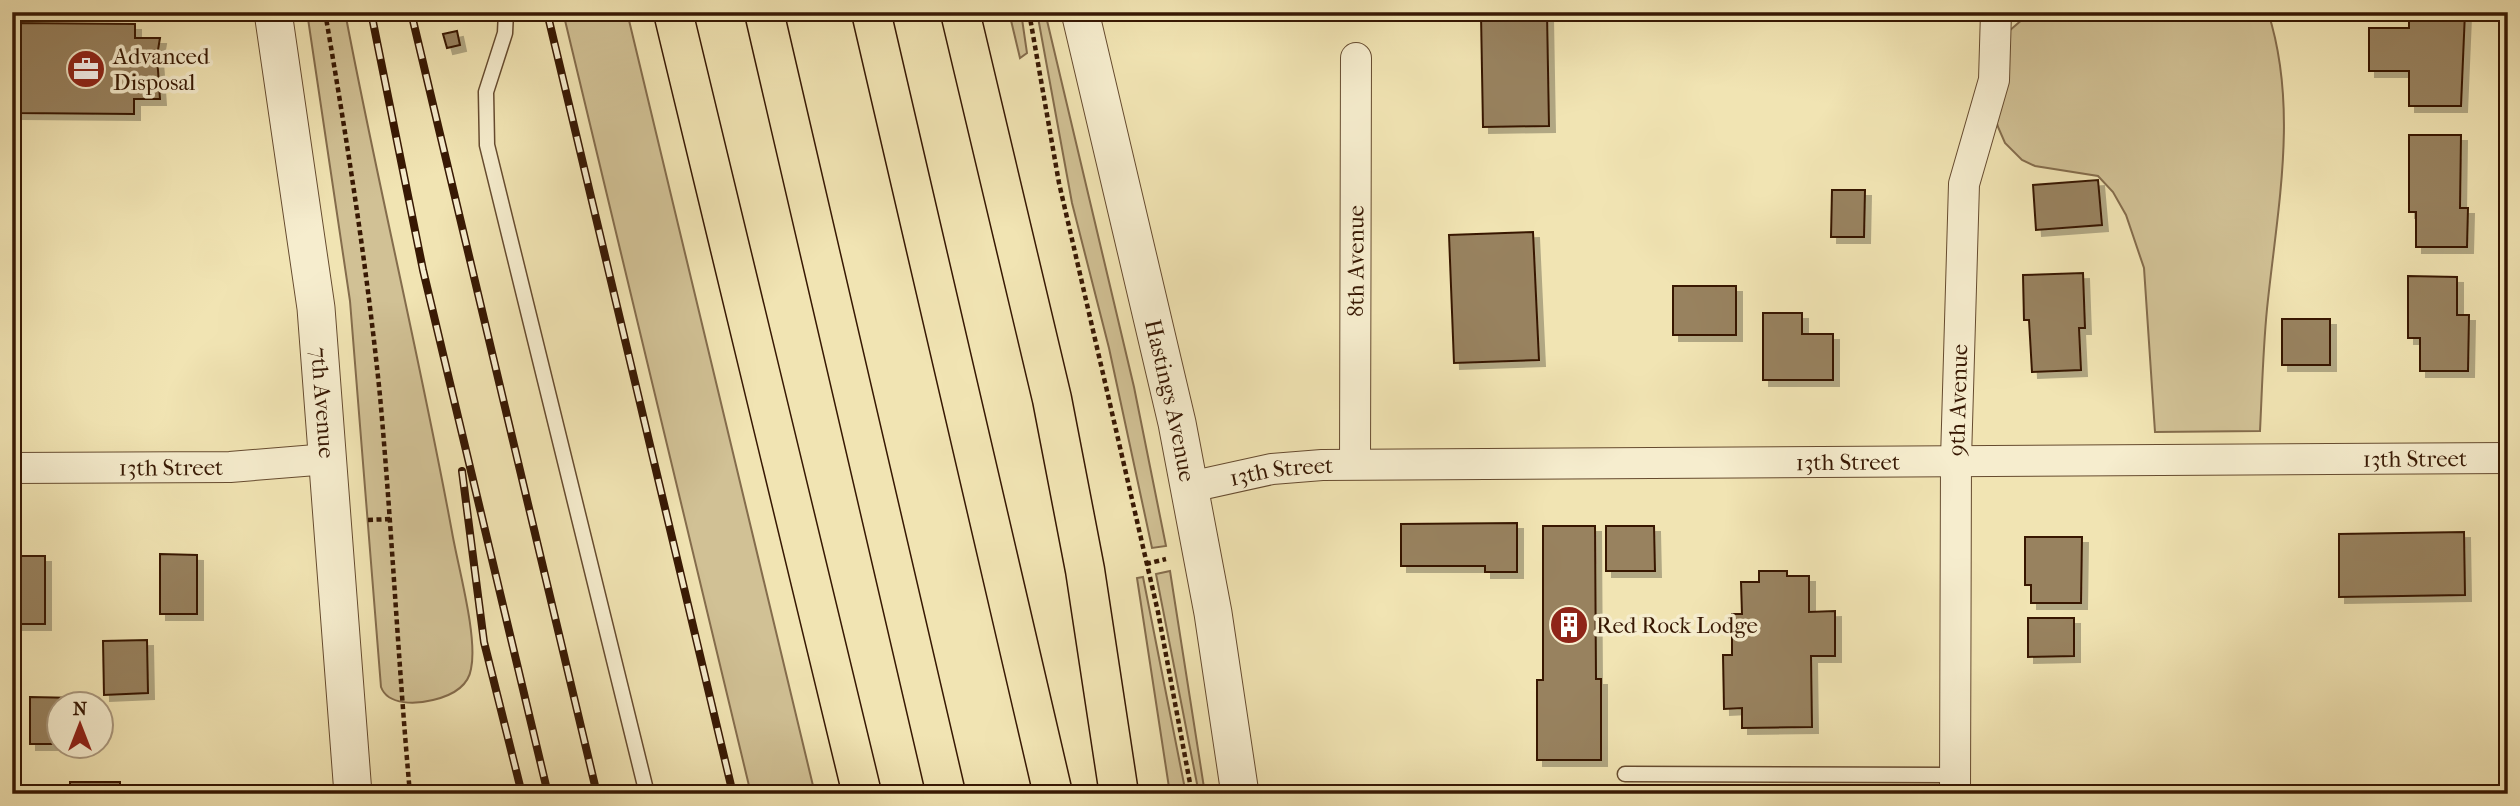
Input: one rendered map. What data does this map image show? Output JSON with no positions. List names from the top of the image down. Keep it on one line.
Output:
{"streets":{"street":["8th Avenue","Hastings Avenue","9th Avenue","7th Avenue","13th Street"]},"crossings":[["8th Avenue","13th Street"],["Hastings Avenue","13th Street"],["9th Avenue","13th Street"],["7th Avenue","13th Street"]],"places":{"office":["Advanced Disposal"],"building":["Red Rock Lodge"]},"north":"top"}
